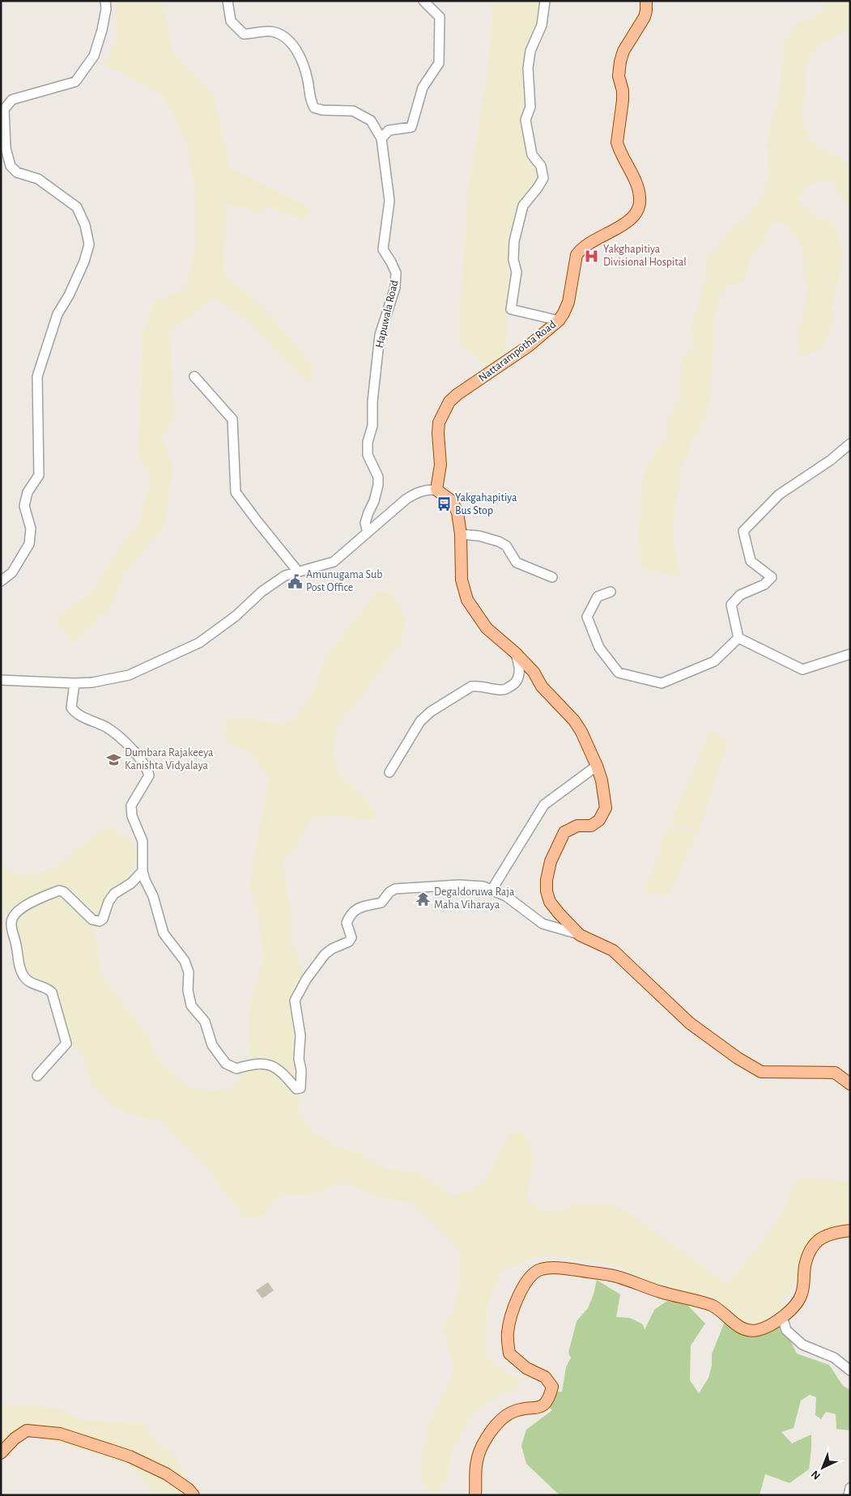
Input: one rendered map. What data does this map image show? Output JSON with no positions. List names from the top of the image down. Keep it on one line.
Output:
{"streets":{"main road":["Nattarampotha Road"],"street":["Hapuwala Road"]},"places":{"hospital":["Yakghapitiya Divisional Hospital"],"bus stop":["Yakgahapitiya Bus Stop"],"public building":["Amunugama Sub Post Office"],"school or university":["Dumbara Rajakeeya Kanishta Vidyalaya"],"temple":["Degaldoruwa Raja Maha Viharaya"]},"north":"bottom left"}
